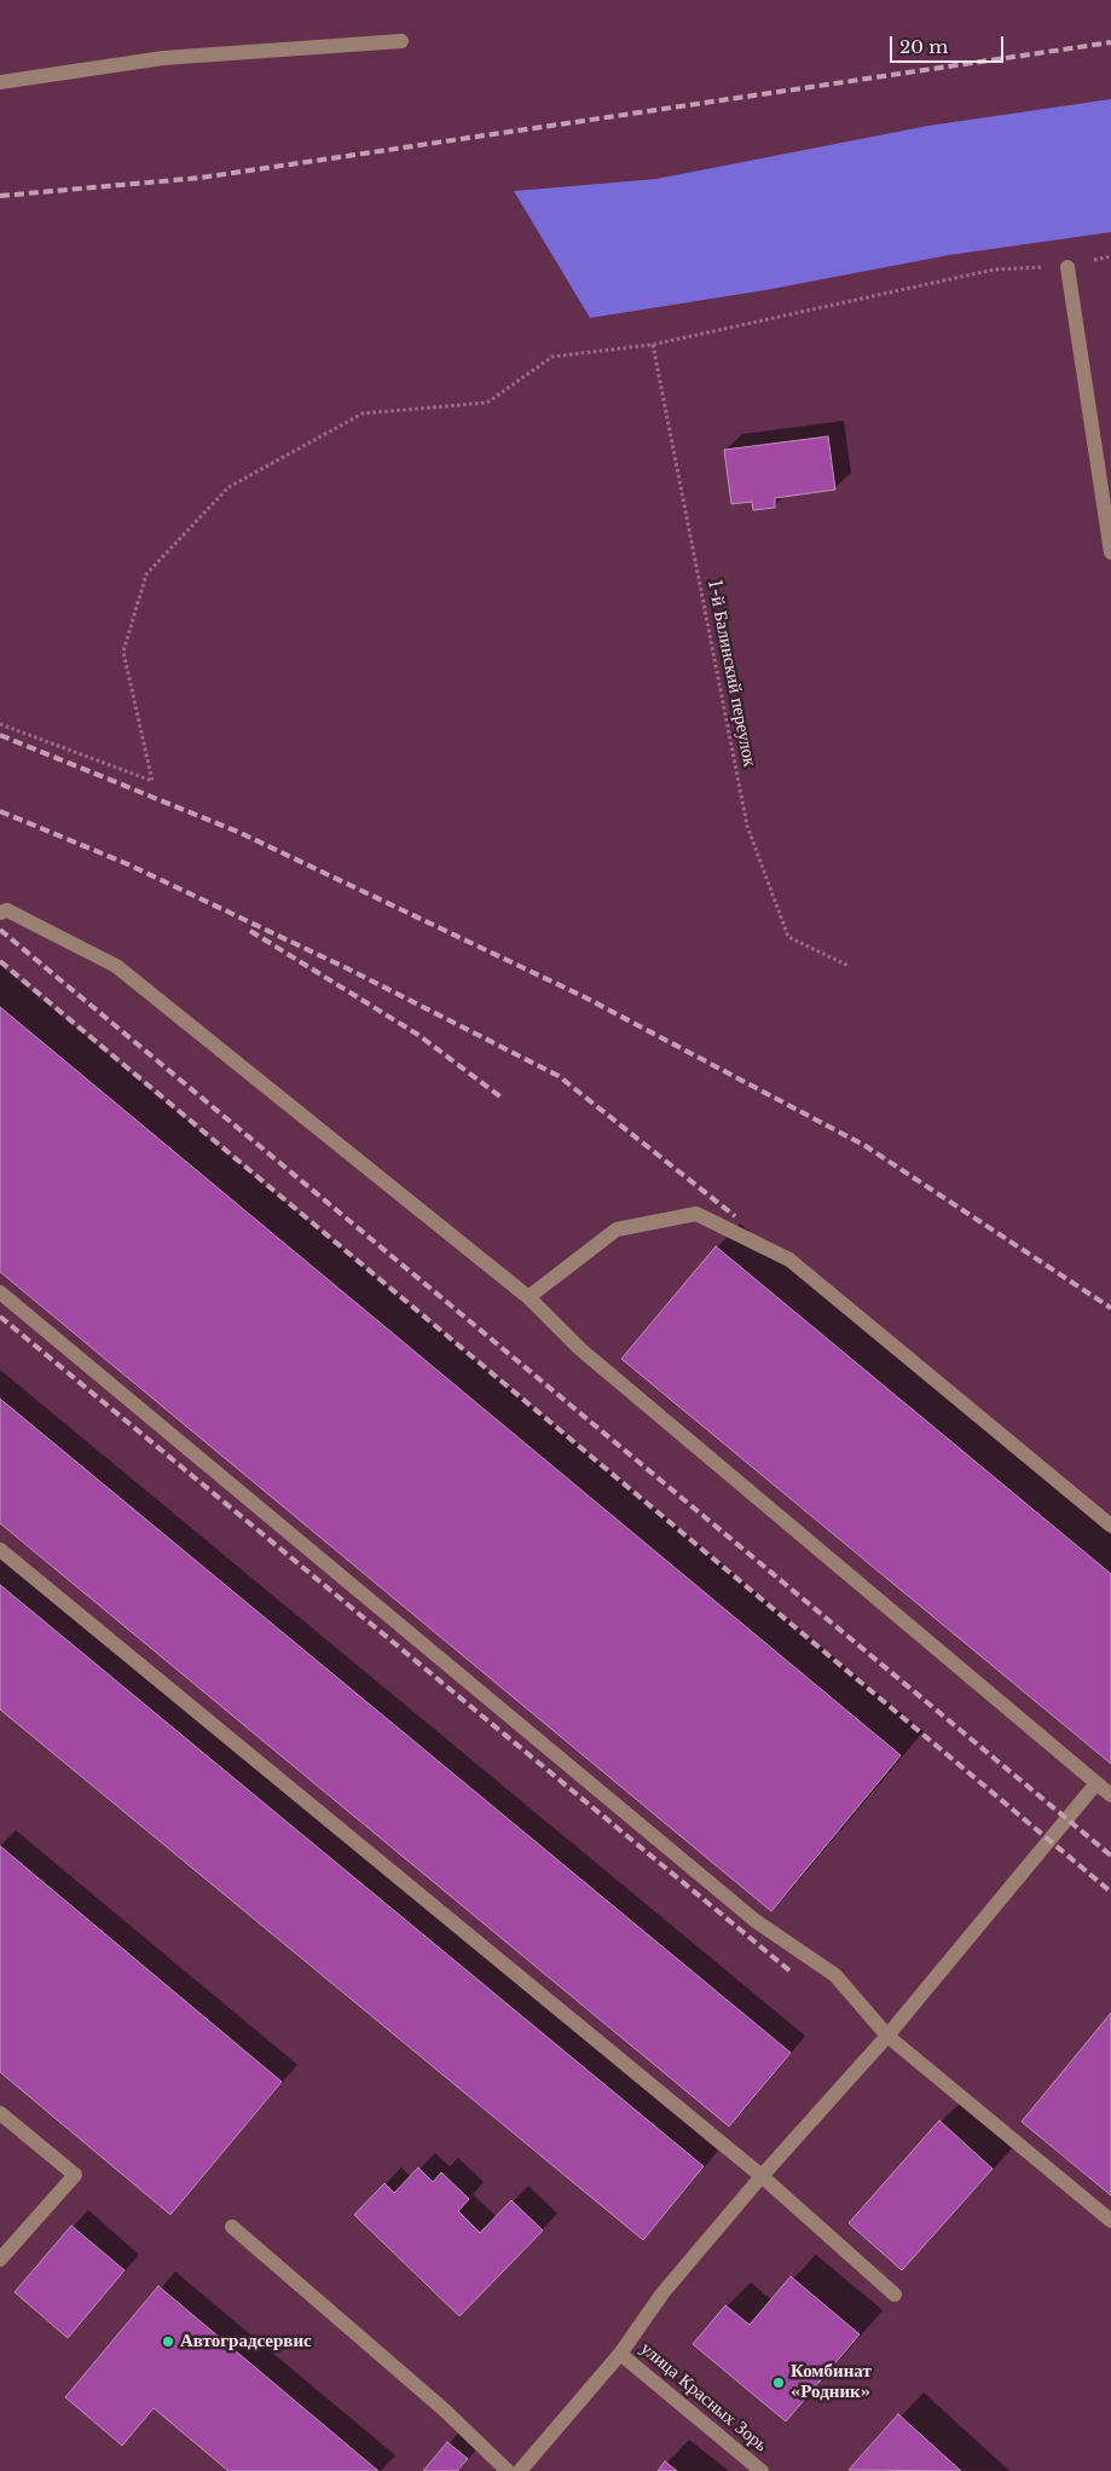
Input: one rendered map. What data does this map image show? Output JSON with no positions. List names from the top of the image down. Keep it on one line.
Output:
{"streets":{"street":["улица Красных Зорь"],"path":["1-й Балинский переулок"]},"places":["Автоградсервис","Комбинат «Родник»"],"scale_bar":"20 m"}
